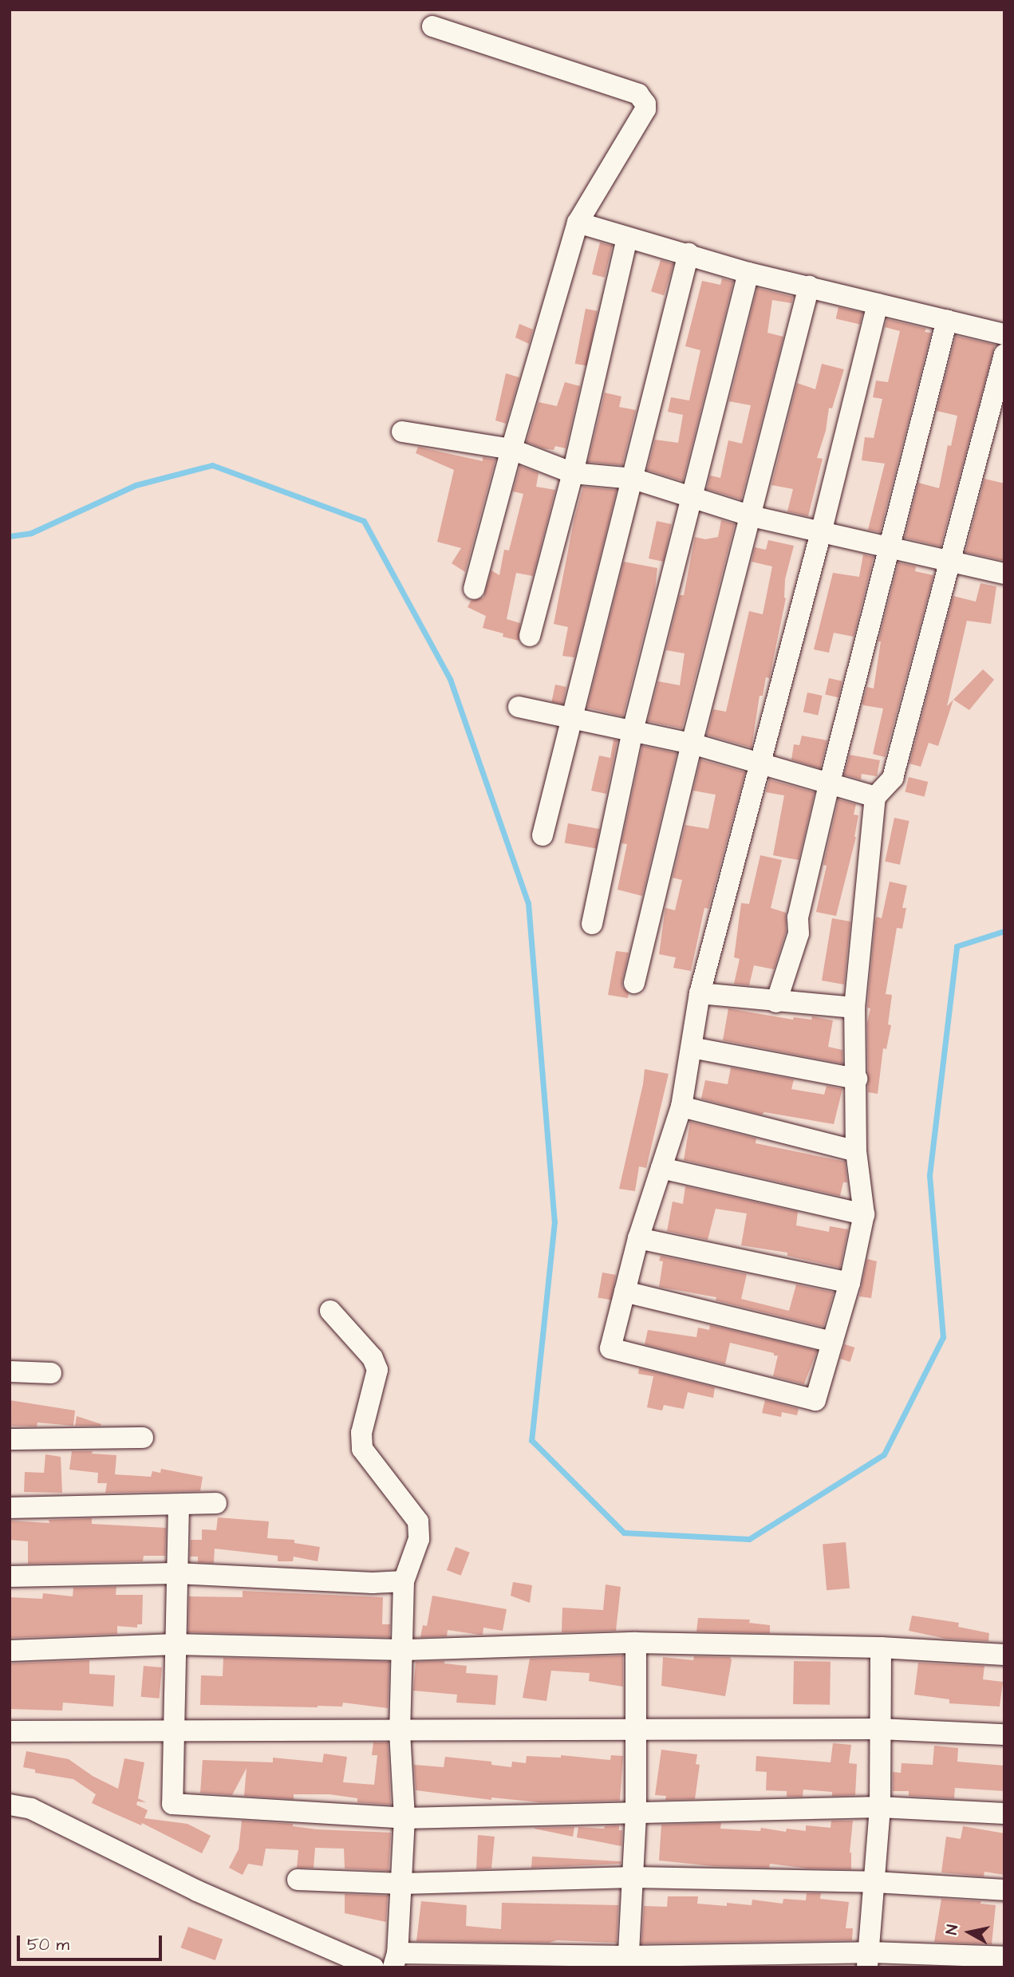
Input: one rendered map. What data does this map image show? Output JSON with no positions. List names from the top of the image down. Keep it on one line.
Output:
{"scale_bar":"50 m","north":"left"}
